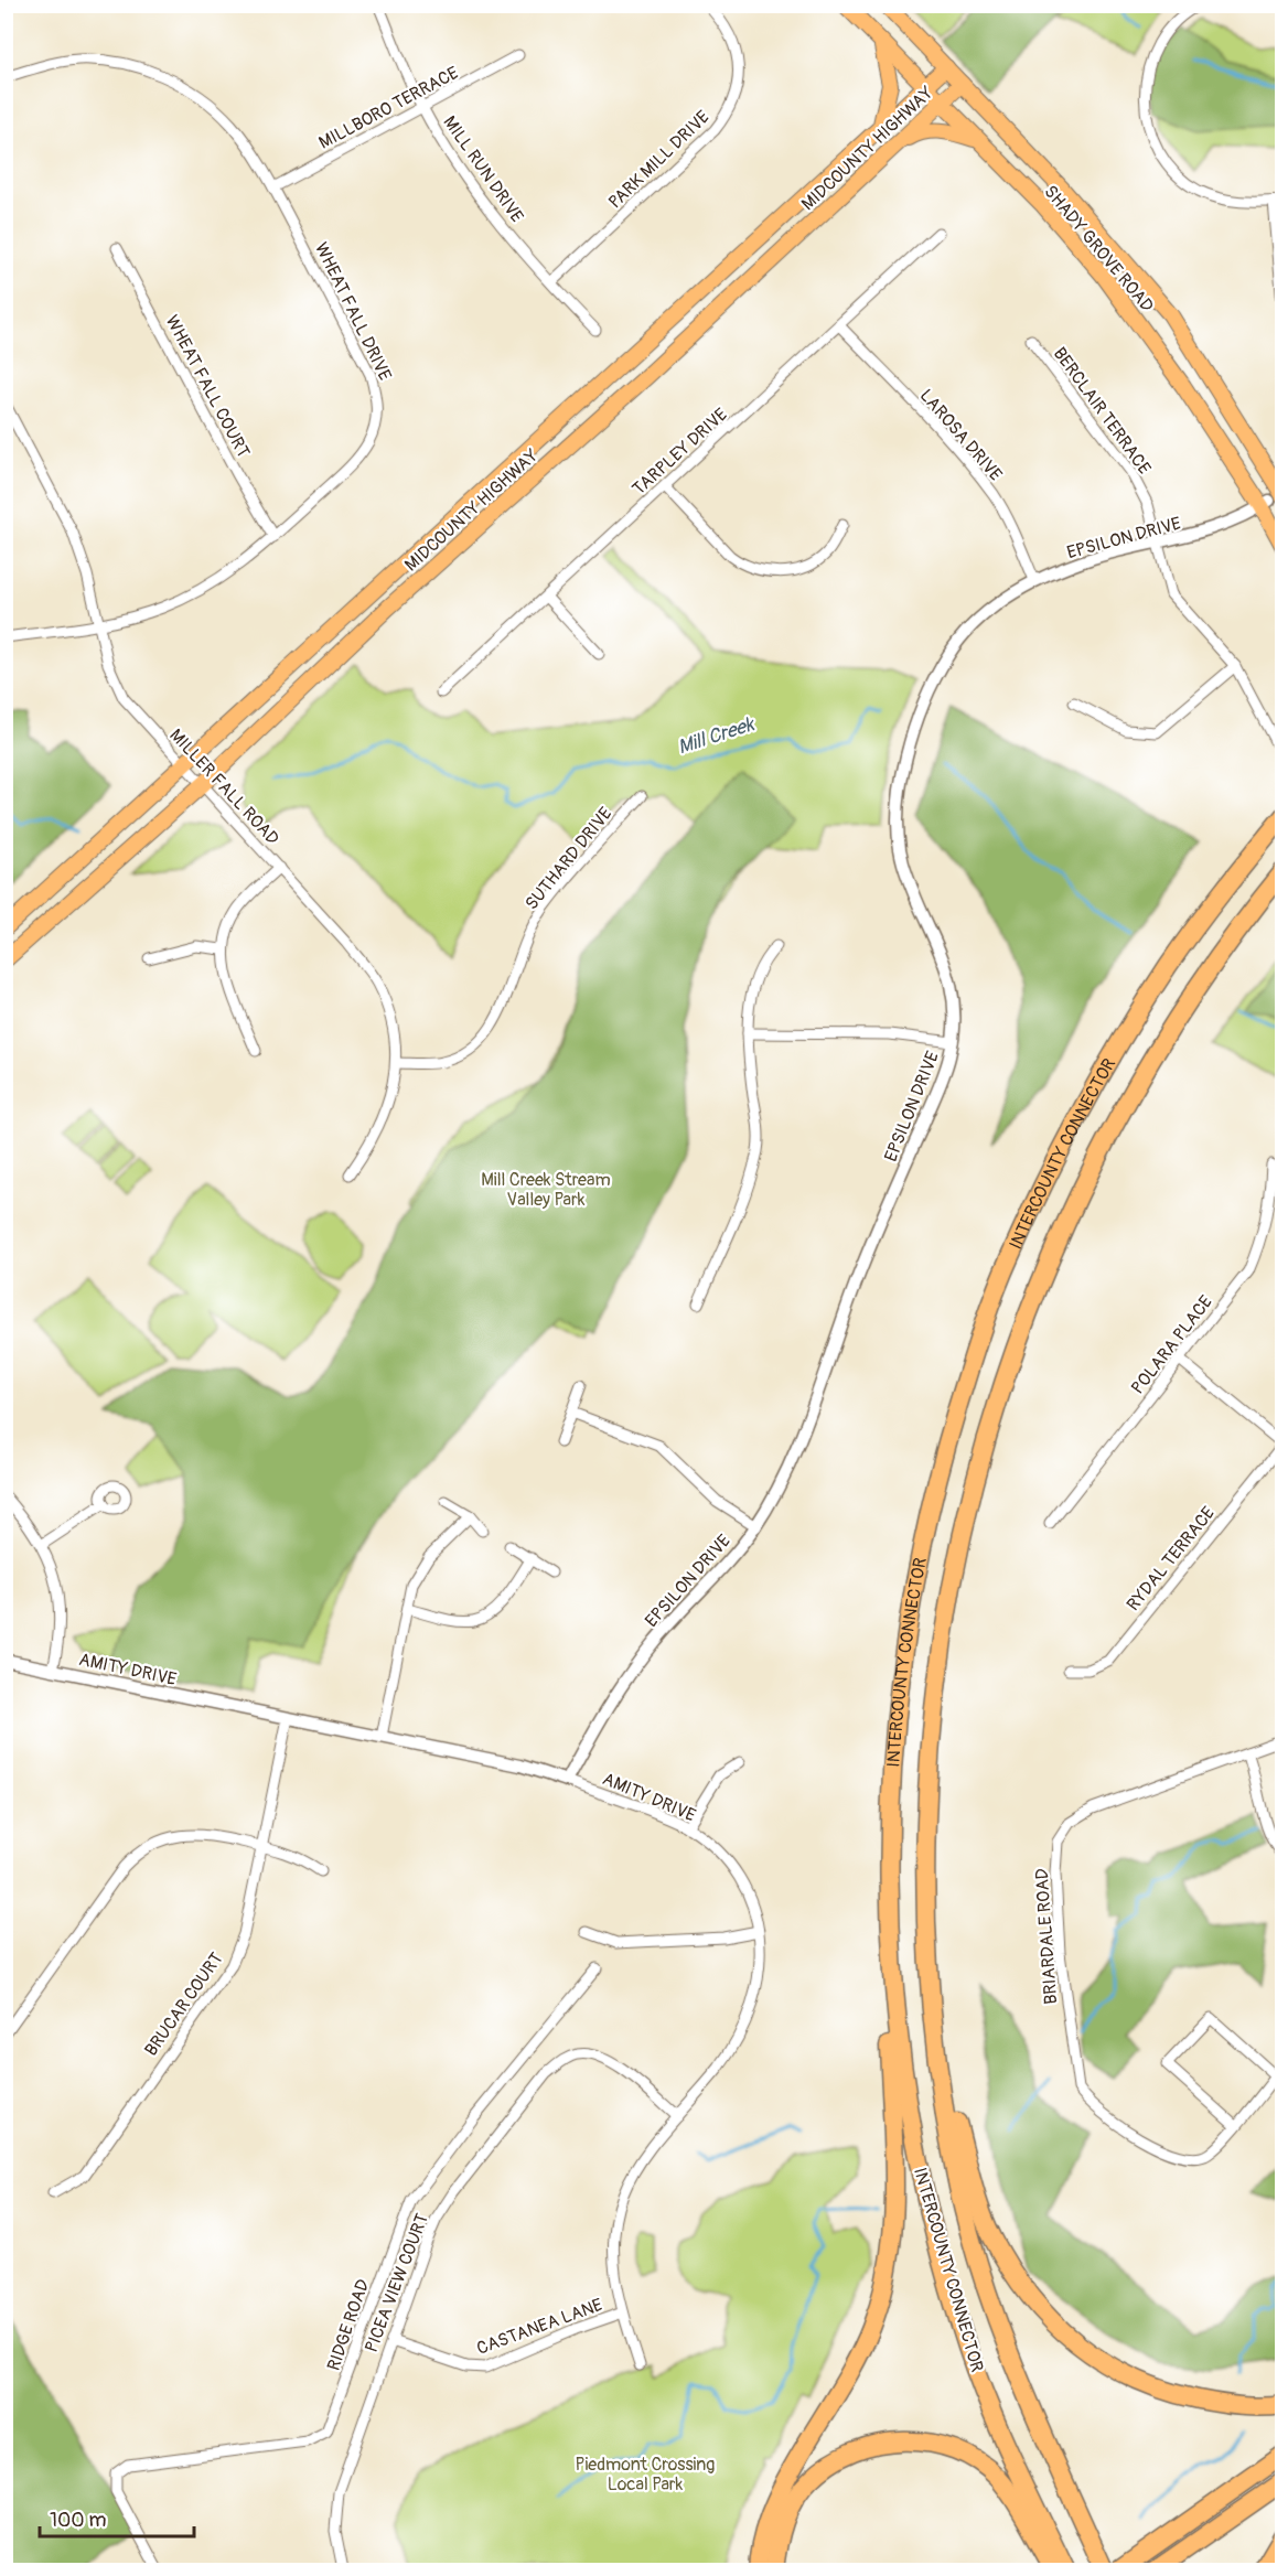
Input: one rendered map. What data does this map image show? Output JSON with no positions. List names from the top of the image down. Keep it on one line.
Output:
{"streets":{"highway":["INTERCOUNTY CONNECTOR"],"main road":["MIDCOUNTY HIGHWAY","SHADY GROVE ROAD"],"street":["MILLBORO TERRACE","PARK MILL DRIVE","MILL RUN DRIVE","WHEAT FALL DRIVE","WHEAT FALL COURT","BERCLAIR TERRACE","LAROSA DRIVE","TARPLEY DRIVE","EPSILON DRIVE","MILLER FALL ROAD","SUTHARD DRIVE","POLARA PLACE","RYDAL TERRACE","AMITY DRIVE","BRIARDALE ROAD","BRUCAR COURT","PICEA VIEW COURT","RIDGE ROAD","CASTANEA LANE"]},"crossings":[["MILLBORO TERRACE","MILL RUN DRIVE"],["MILLBORO TERRACE","WHEAT FALL DRIVE"],["MIDCOUNTY HIGHWAY","SHADY GROVE ROAD"],["MIDCOUNTY HIGHWAY","MILLER FALL ROAD"],["PARK MILL DRIVE","MILL RUN DRIVE"],["SHADY GROVE ROAD","EPSILON DRIVE"],["WHEAT FALL DRIVE","WHEAT FALL COURT"],["WHEAT FALL DRIVE","MILLER FALL ROAD"],["BERCLAIR TERRACE","EPSILON DRIVE"],["LAROSA DRIVE","TARPLEY DRIVE"],["LAROSA DRIVE","EPSILON DRIVE"],["EPSILON DRIVE","AMITY DRIVE"],["MILLER FALL ROAD","SUTHARD DRIVE"],["AMITY DRIVE","BRUCAR COURT"],["AMITY DRIVE","PICEA VIEW COURT"],["AMITY DRIVE","CASTANEA LANE"],["PICEA VIEW COURT","CASTANEA LANE"]],"water":["Mill Creek"],"parks":["Mill Creek Stream Valley Park","Piedmont Crossing Local Park"],"scale_bar":"100 m"}
